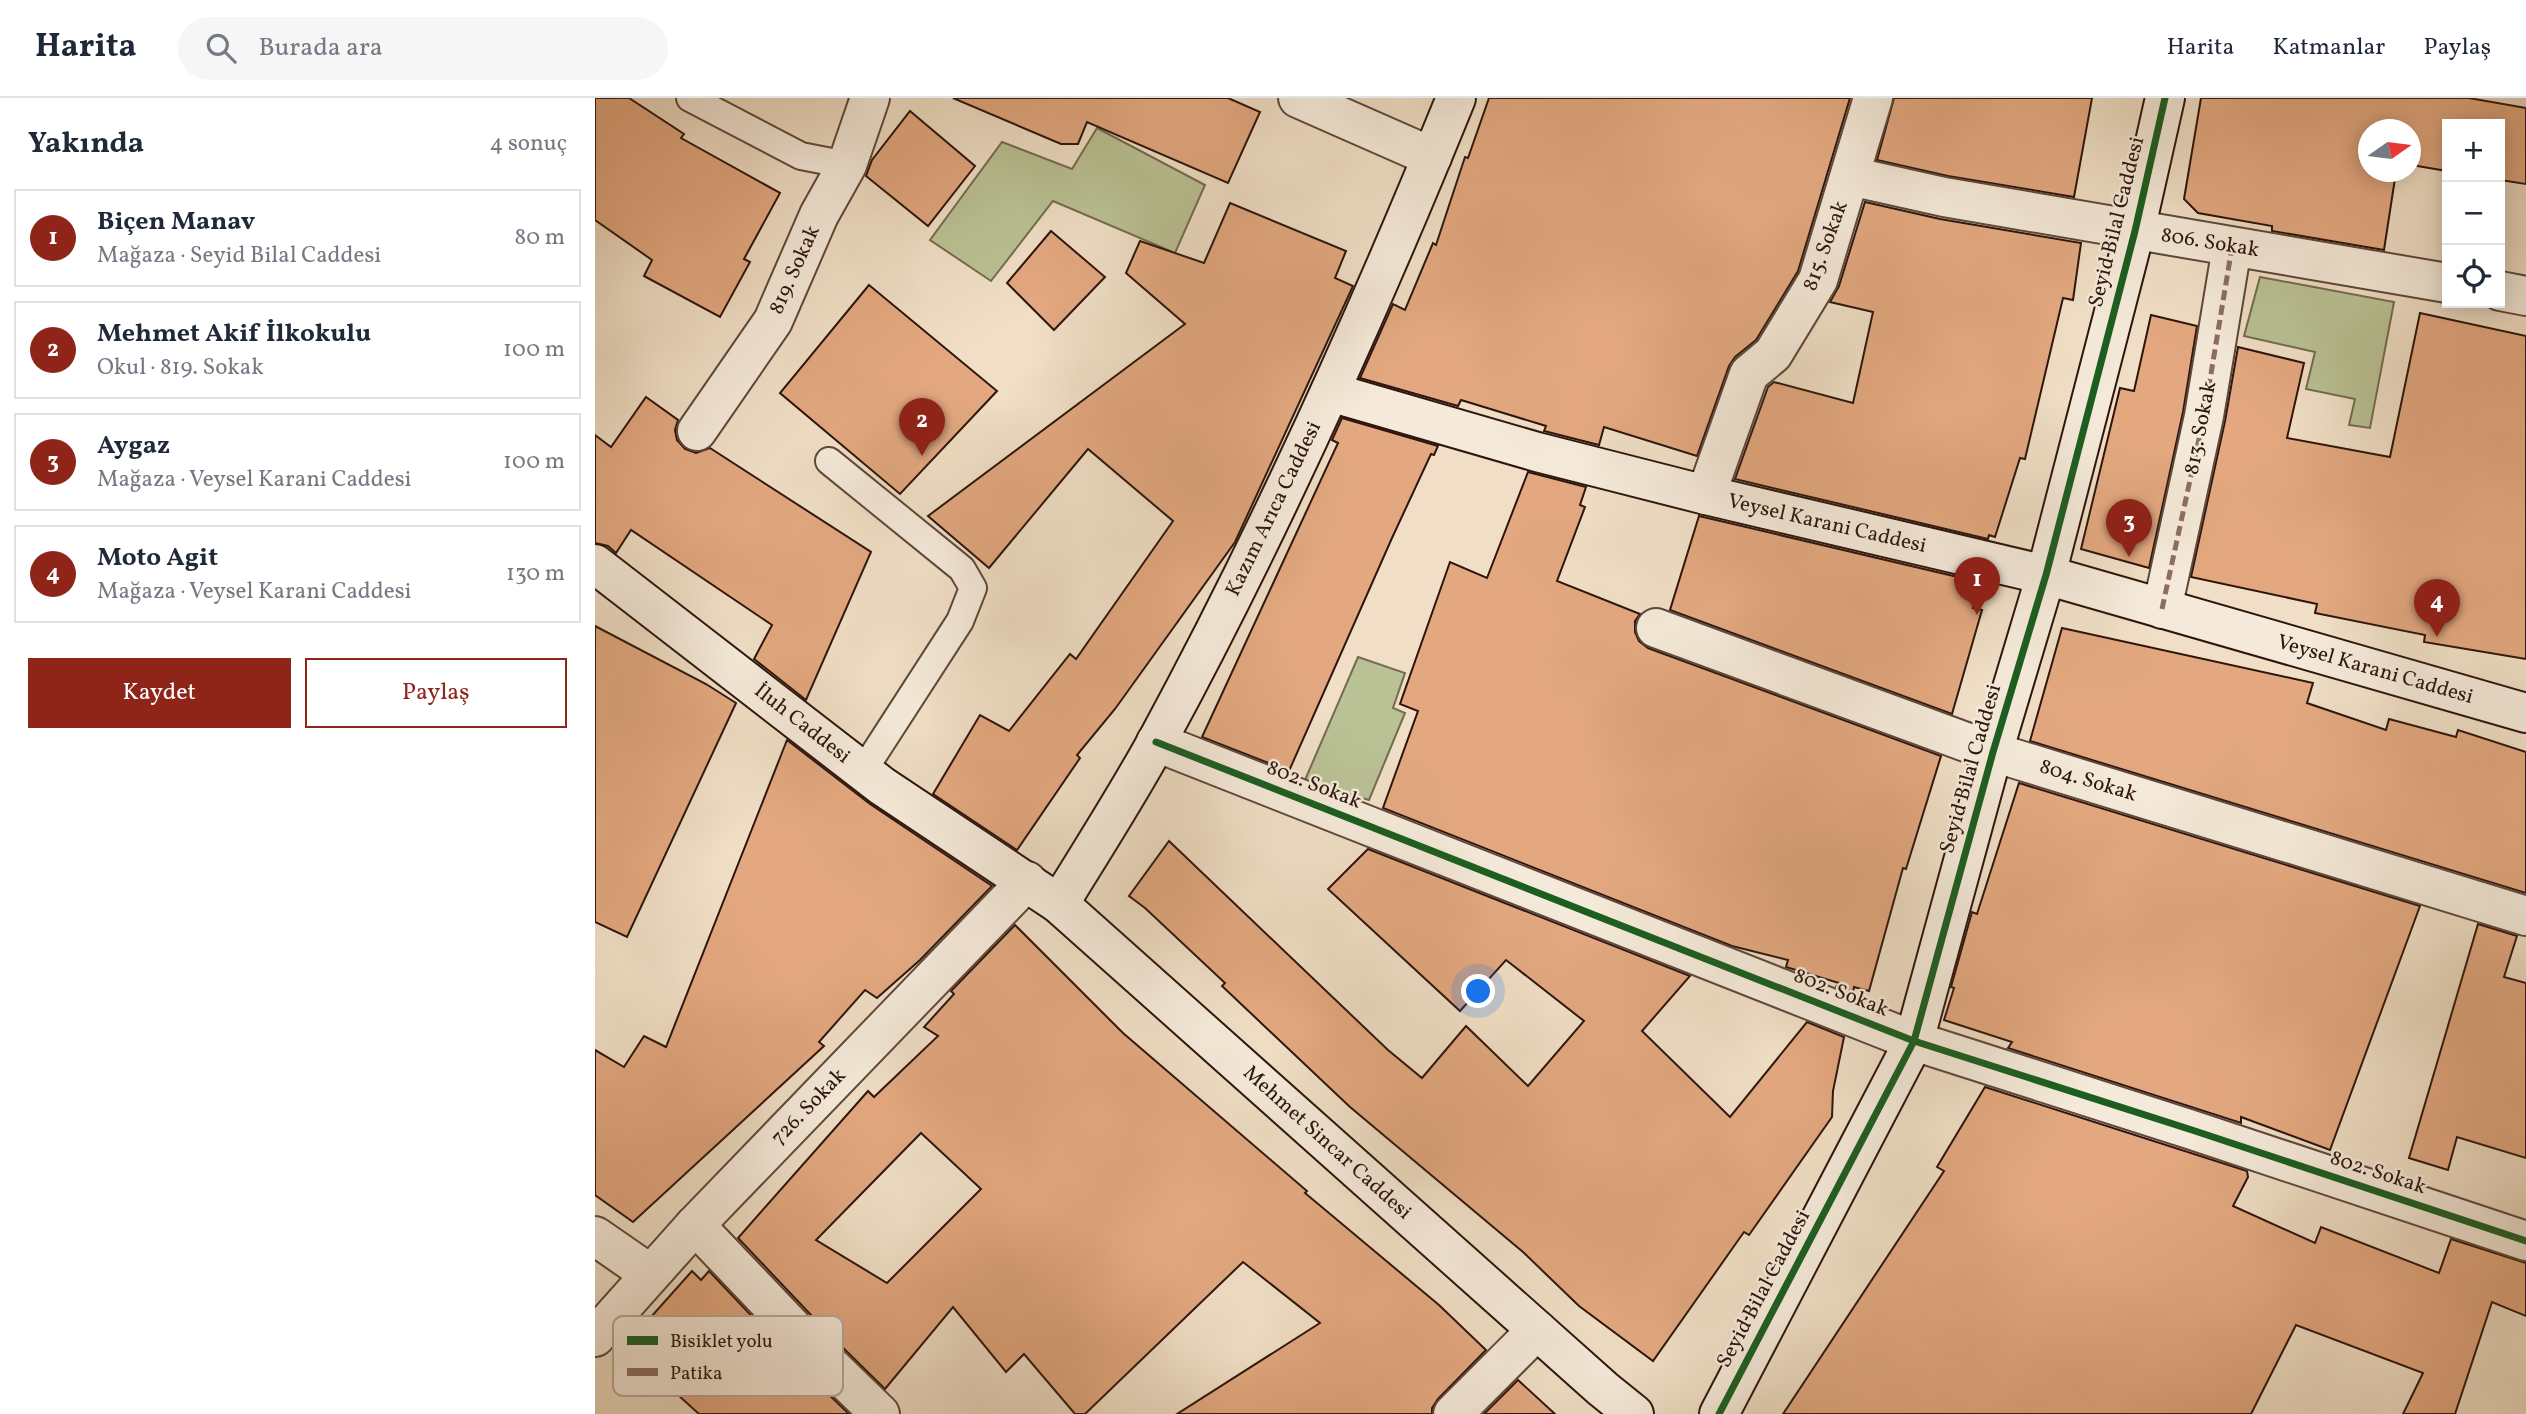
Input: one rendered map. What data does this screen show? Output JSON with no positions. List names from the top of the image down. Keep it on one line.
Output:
{"streets":{"street":["Seyid Bilal Caddesi","806. Sokak","815. Sokak","819. Sokak","813. Sokak","Kazım Arıca Caddesi","Veysel Karani Caddesi","İluh Caddesi","804. Sokak","802. Sokak","726. Sokak","Mehmet Sincar Caddesi"]},"crossings":[["Seyid Bilal Caddesi","806. Sokak"],["Seyid Bilal Caddesi","Veysel Karani Caddesi"],["Seyid Bilal Caddesi","804. Sokak"],["Seyid Bilal Caddesi","802. Sokak"],["806. Sokak","815. Sokak"],["806. Sokak","813. Sokak"],["815. Sokak","Veysel Karani Caddesi"],["813. Sokak","Veysel Karani Caddesi"],["Kazım Arıca Caddesi","Veysel Karani Caddesi"],["Kazım Arıca Caddesi","802. Sokak"],["Kazım Arıca Caddesi","Mehmet Sincar Caddesi"],["İluh Caddesi","726. Sokak"],["İluh Caddesi","Mehmet Sincar Caddesi"],["726. Sokak","Mehmet Sincar Caddesi"]],"legend":["Bisiklet yolu","Patika"],"north":"right","page":{"header":"Harita","search":"Burada ara","nav":["Harita","Katmanlar","Paylaş"],"heading":["Yakında","4 sonuç"],"map_buttons":["+","−"],"list":[{"mark":"1","name":"Biçen Manav","note":"Mağaza · Seyid Bilal Caddesi","value":"80 m"},{"mark":"2","name":"Mehmet Akif İlkokulu","note":"Okul · 819. Sokak","value":"100 m"},{"mark":"3","name":"Aygaz","note":"Mağaza · Veysel Karani Caddesi","value":"100 m"},{"mark":"4","name":"Moto Agit","note":"Mağaza · Veysel Karani Caddesi","value":"130 m"}],"pins":["2","3","1","4"],"buttons":["Kaydet","Paylaş"]}}
